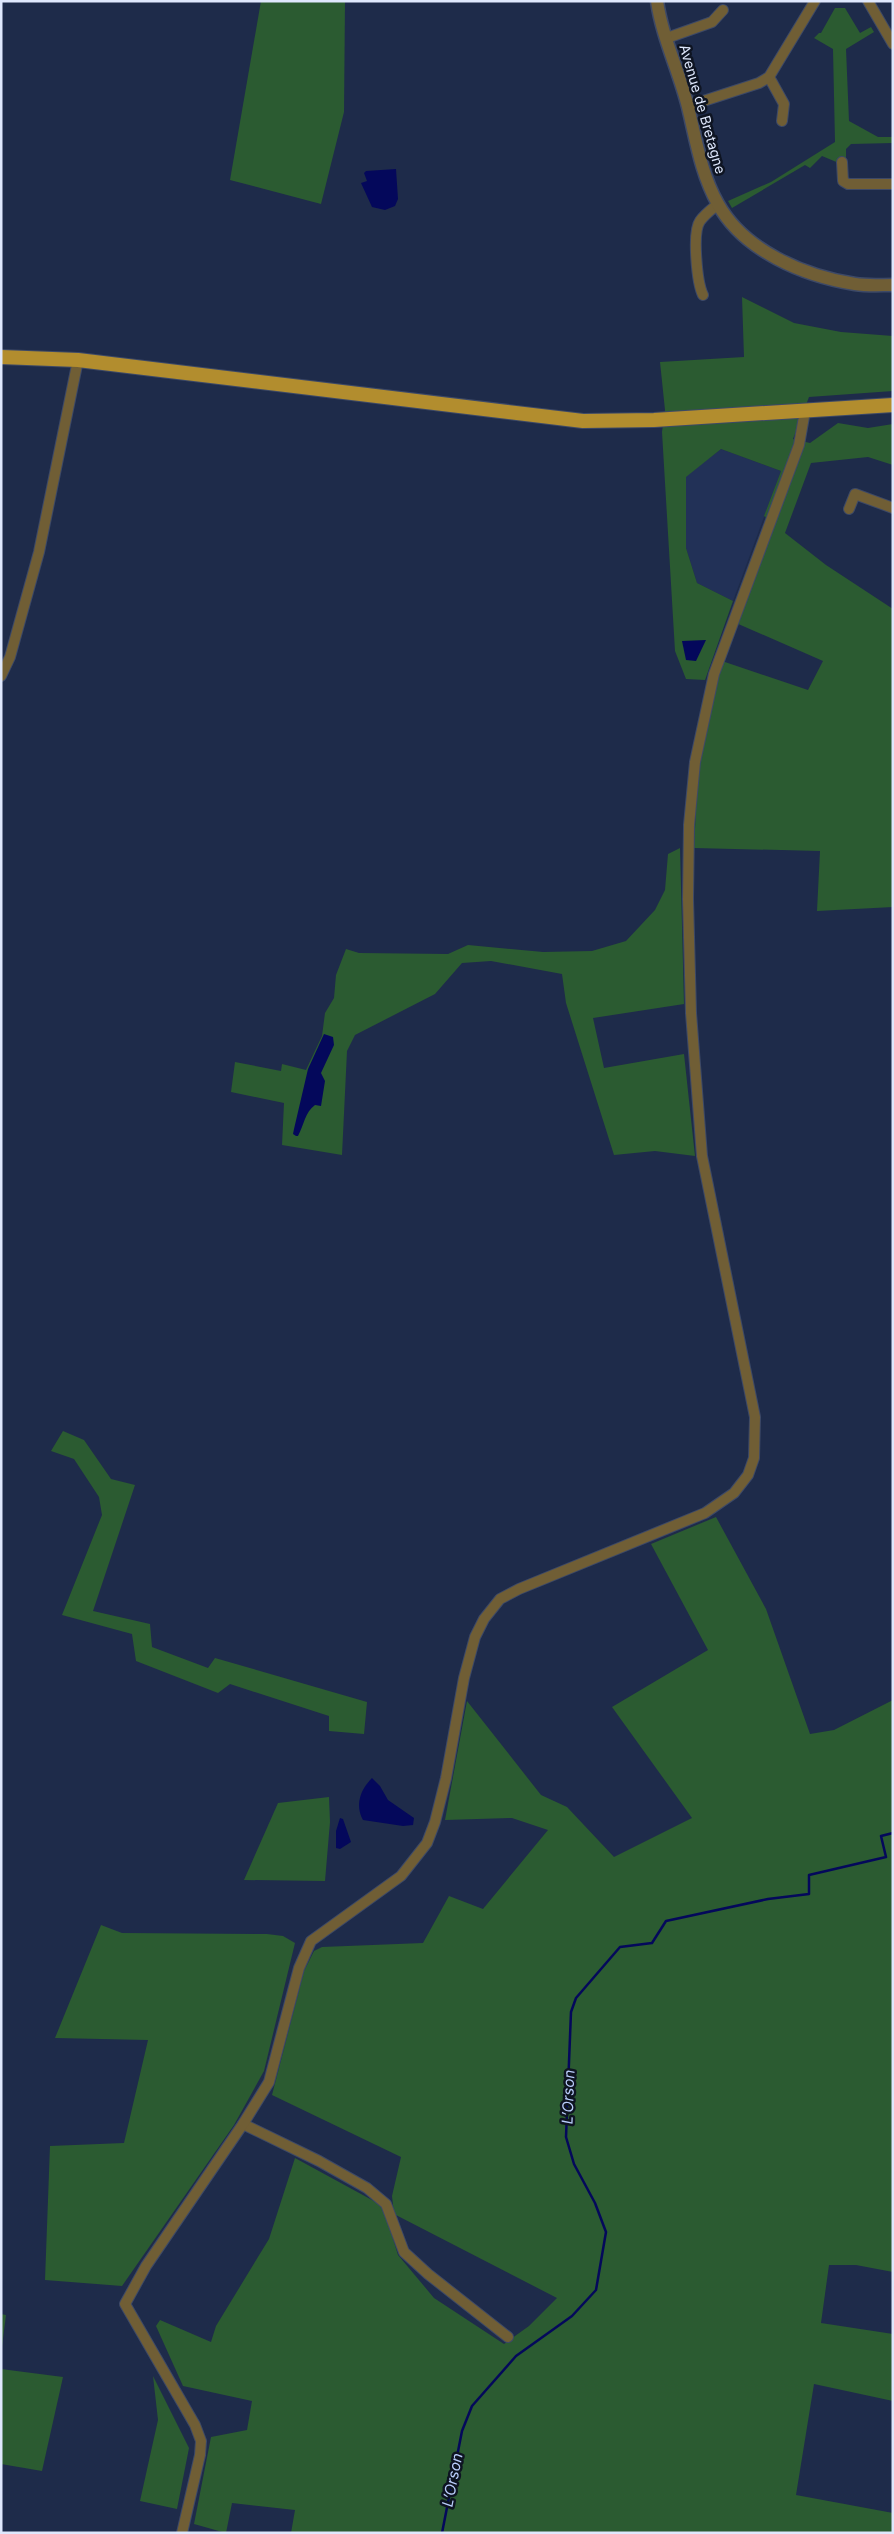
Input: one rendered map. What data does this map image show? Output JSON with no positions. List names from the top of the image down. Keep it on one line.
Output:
{"streets":{"street":["Avenue de Bretagne"]},"water":["L’Orson"]}
